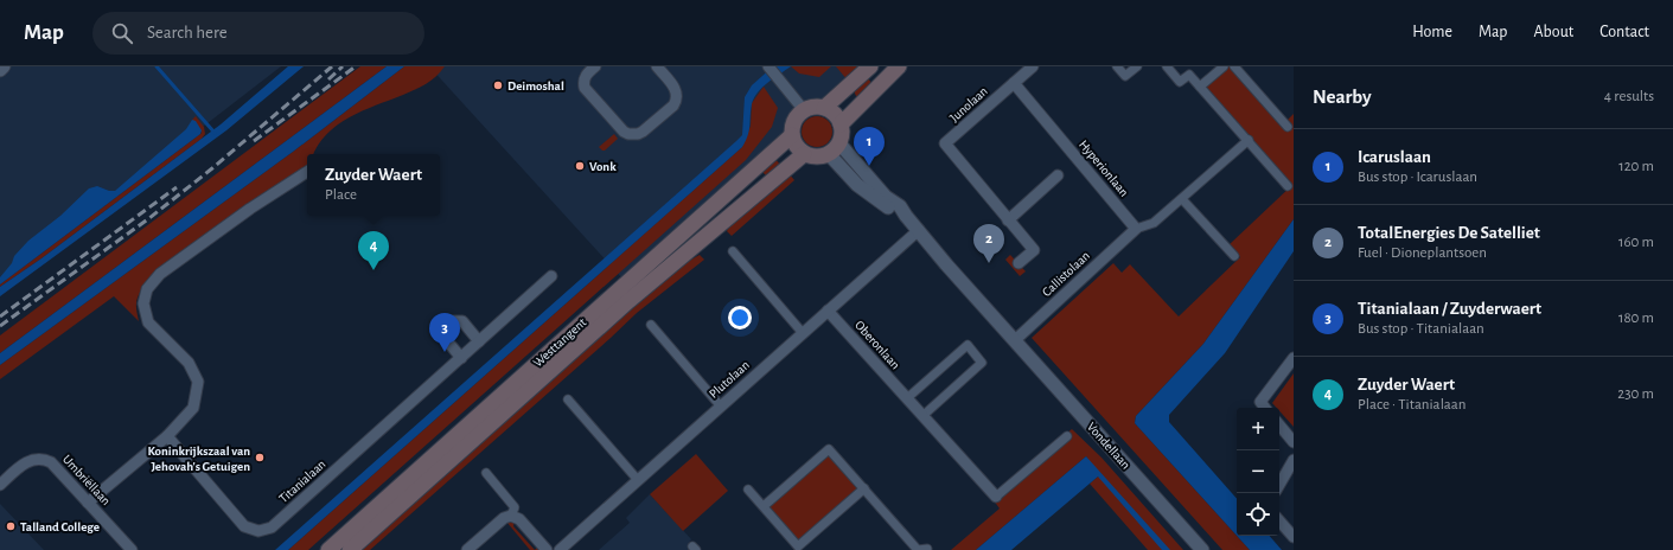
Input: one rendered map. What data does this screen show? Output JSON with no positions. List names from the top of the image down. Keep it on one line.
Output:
{"streets":{"main road":["Westtangent"],"street":["Junolaan","Hyperionlaan","Callistolaan","Oberonlaan","Plutolaan","Vondellaan","Umbriëllaan","Titanialaan"]},"crossings":[["Junolaan","Hyperionlaan"],["Hyperionlaan","Callistolaan"],["Callistolaan","Vondellaan"],["Westtangent","Vondellaan"],["Oberonlaan","Plutolaan"],["Plutolaan","Vondellaan"]],"places":["Deimoshal","Vonk","Koninkrijkszaal van Jehovah's Getuigen","Talland College"],"page":{"header":"Map","search":"Search here","nav":["Home","Map","About","Contact"],"heading":["Nearby","4 results"],"pins":["1","2","4","3"],"list":[{"mark":"1","name":"Icaruslaan","note":"Bus stop · Icaruslaan","value":"120 m"},{"mark":"2","name":"TotalEnergies De Satelliet","note":"Fuel · Dioneplantsoen","value":"160 m"},{"mark":"3","name":"Titanialaan / Zuyderwaert","note":"Bus stop · Titanialaan","value":"180 m"},{"mark":"4","name":"Zuyder Waert","note":"Place · Titanialaan","value":"230 m"}],"popup":["Zuyder Waert","Place"],"map_buttons":["+","−"]}}
